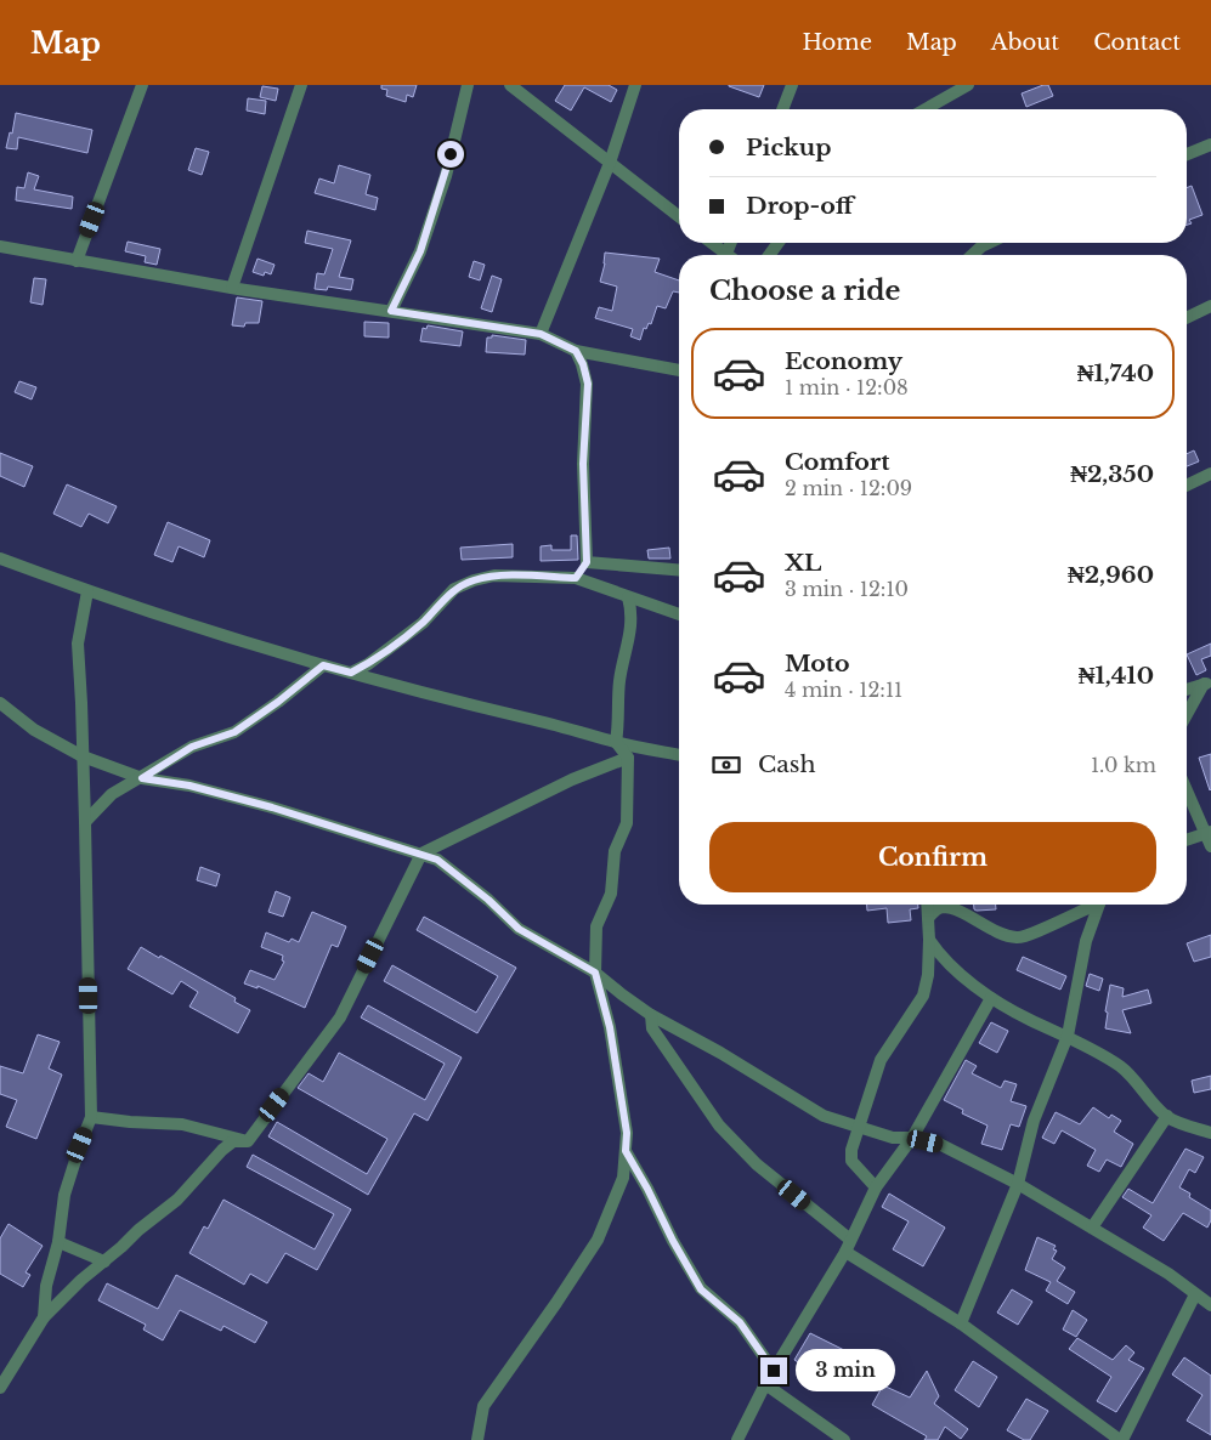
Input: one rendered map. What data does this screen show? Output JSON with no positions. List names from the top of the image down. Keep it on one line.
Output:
{"page":{"header":"Map","nav":["Home","Map","About","Contact"],"banner":["Pickup","Drop-off"],"heading":"Choose a ride","list":[{"name":"Economy","note":"1 min · 12:08","value":"₦1,740"},{"name":"Comfort","note":"2 min · 12:09","value":"₦2,350"},{"name":"XL","note":"3 min · 12:10","value":"₦2,960"},{"name":"Moto","note":"4 min · 12:11","value":"₦1,410"}],"pay":["Cash","1.0 km"],"buttons":"Confirm","bubble":"3 min"}}
